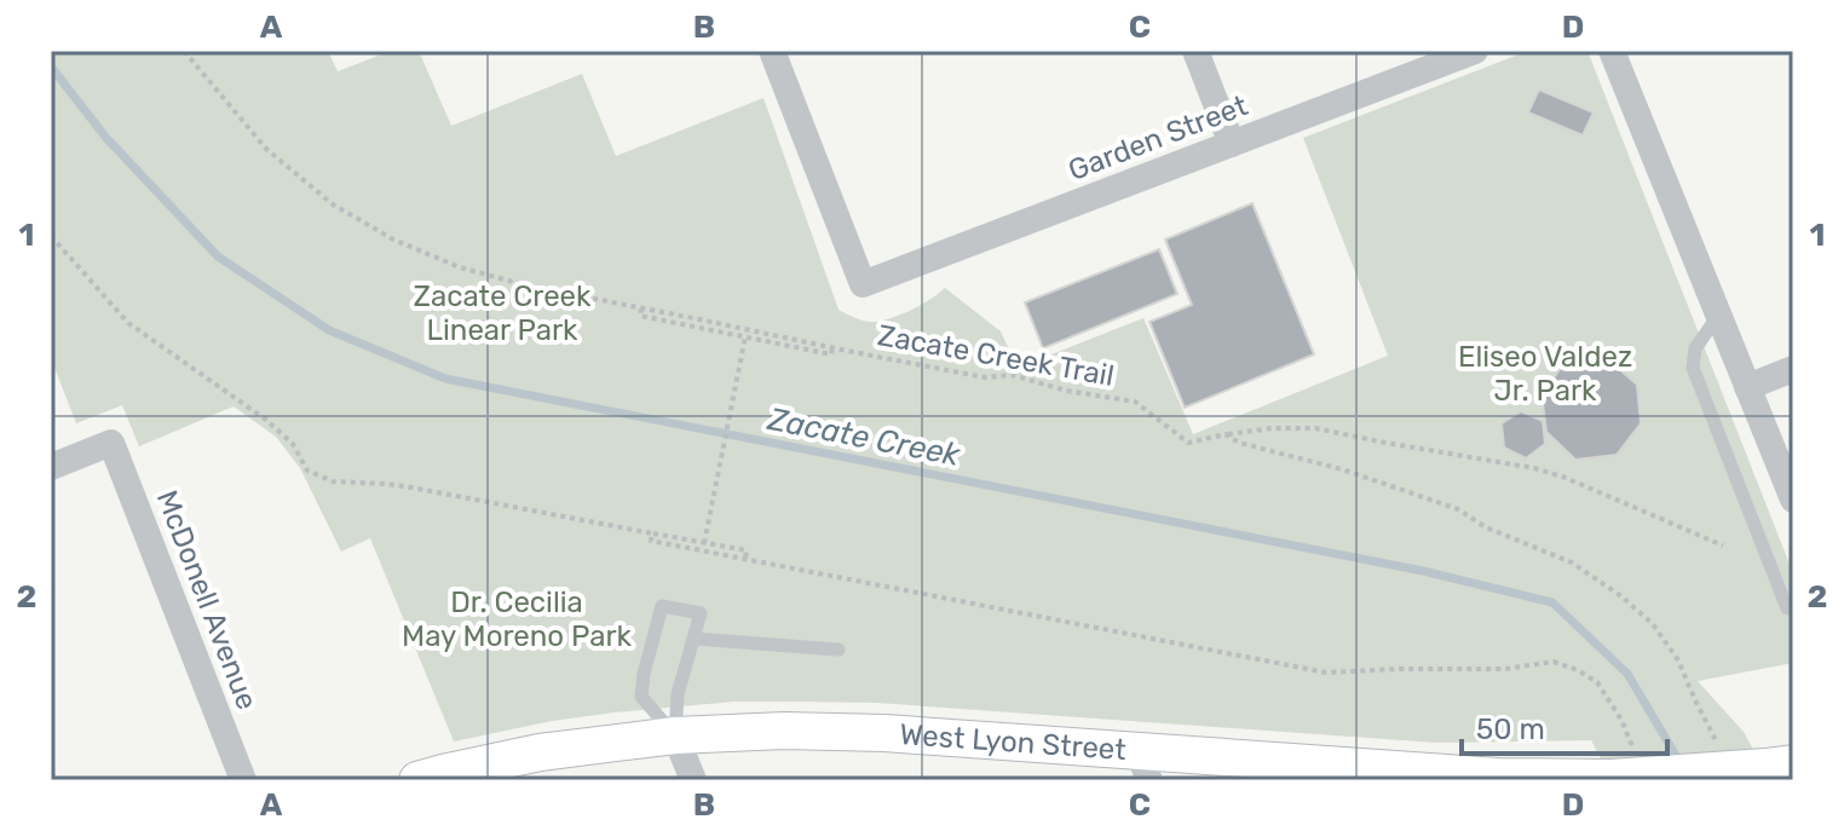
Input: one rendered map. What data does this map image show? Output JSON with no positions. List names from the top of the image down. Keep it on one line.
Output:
{"streets":{"main road":["West Lyon Street"],"street":["Garden Street","McDonell Avenue"],"path":["Zacate Creek Trail"]},"water":["Zacate Creek"],"parks":["Zacate Creek Linear Park","Eliseo Valdez Jr. Park","Dr. Cecilia May Moreno Park"],"scale_bar":"50 m","grid":{"columns":["A","B","C","D"],"rows":["1","2"]}}
